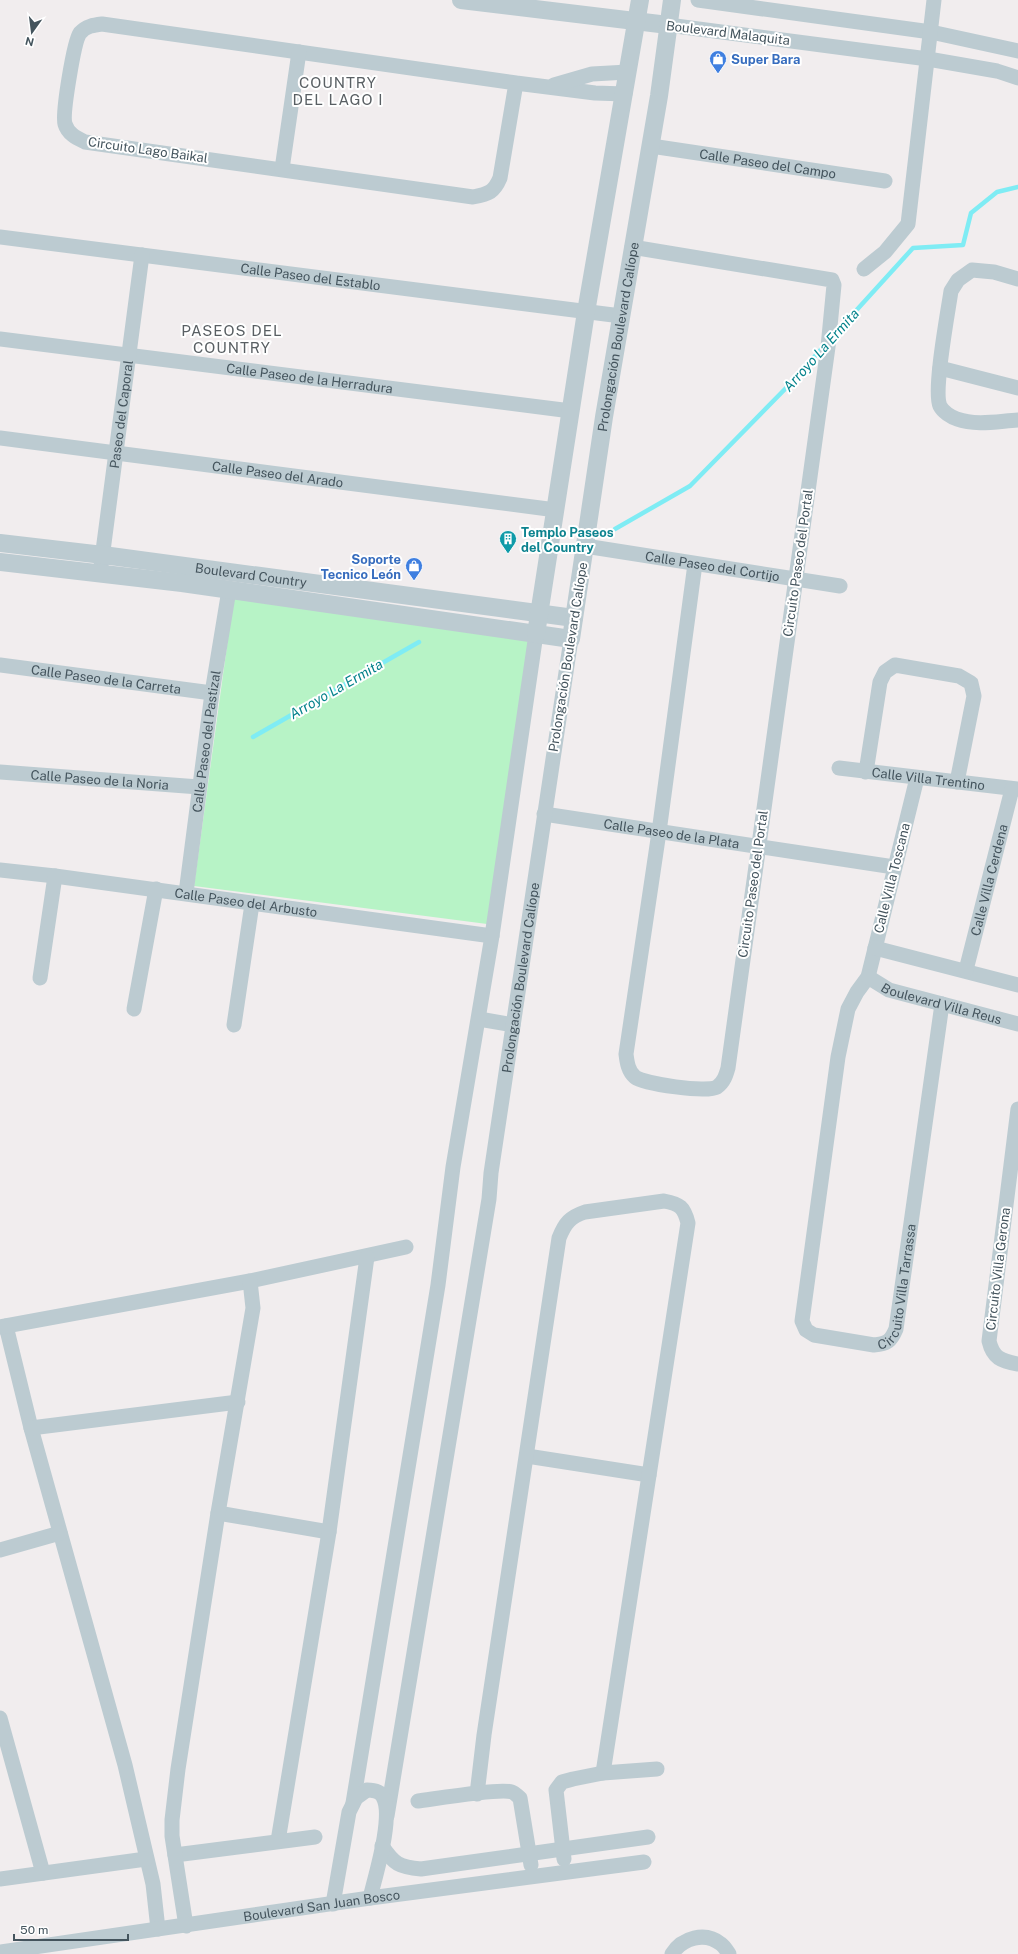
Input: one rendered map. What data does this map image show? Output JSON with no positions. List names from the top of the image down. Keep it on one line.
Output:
{"streets":{"street":["Boulevard Malaquita","Circuito Lago Baikal","Calle Paseo del Campo","Calle Paseo del Establo","Prolongación Boulevard Calíope","Calle Paseo de la Herradura","Paseo del Caporal","Calle Paseo del Arado","Circuito Paseo del Portal","Calle Paseo del Cortijo","Boulevard Country","Calle Paseo de la Carreta","Calle Paseo del Pastizal","Calle Villa Trentino","Calle Paseo de la Noria","Calle Paseo de la Plata","Calle Villa Toscana","Calle Villa Cerdena","Calle Paseo del Arbusto","Boulevard Villa Reus","Circuito Villa Gerona","Circuito Villa Tarrassa","Boulevard San Juan Bosco"]},"crossings":[["Boulevard Malaquita","Prolongación Boulevard Calíope"],["Calle Paseo del Campo","Prolongación Boulevard Calíope"],["Calle Paseo del Establo","Prolongación Boulevard Calíope"],["Calle Paseo del Establo","Paseo del Caporal"],["Prolongación Boulevard Calíope","Circuito Paseo del Portal"],["Prolongación Boulevard Calíope","Calle Paseo del Cortijo"],["Prolongación Boulevard Calíope","Boulevard Country"],["Prolongación Boulevard Calíope","Calle Paseo de la Plata"],["Prolongación Boulevard Calíope","Boulevard San Juan Bosco"],["Calle Paseo de la Herradura","Paseo del Caporal"],["Paseo del Caporal","Calle Paseo del Arado"],["Paseo del Caporal","Boulevard Country"],["Circuito Paseo del Portal","Calle Paseo del Cortijo"],["Circuito Paseo del Portal","Calle Paseo de la Plata"],["Boulevard Country","Calle Paseo del Pastizal"],["Calle Paseo de la Carreta","Calle Paseo del Pastizal"],["Calle Paseo del Pastizal","Calle Paseo de la Noria"],["Calle Paseo del Pastizal","Calle Paseo del Arbusto"],["Calle Villa Trentino","Calle Villa Toscana"],["Calle Villa Trentino","Calle Villa Cerdena"],["Calle Paseo de la Plata","Calle Villa Toscana"],["Calle Villa Toscana","Boulevard Villa Reus"],["Calle Villa Toscana","Circuito Villa Tarrassa"],["Boulevard Villa Reus","Circuito Villa Tarrassa"]],"districts":["COUNTRY DEL LAGO I","PASEOS DEL COUNTRY"],"water":["Arroyo La Ermita"],"places":{"shop":["Super Bara","Soporte Tecnico León"],"building":["Templo Paseos del Country"]},"scale_bar":"50 m","north":"bottom"}
